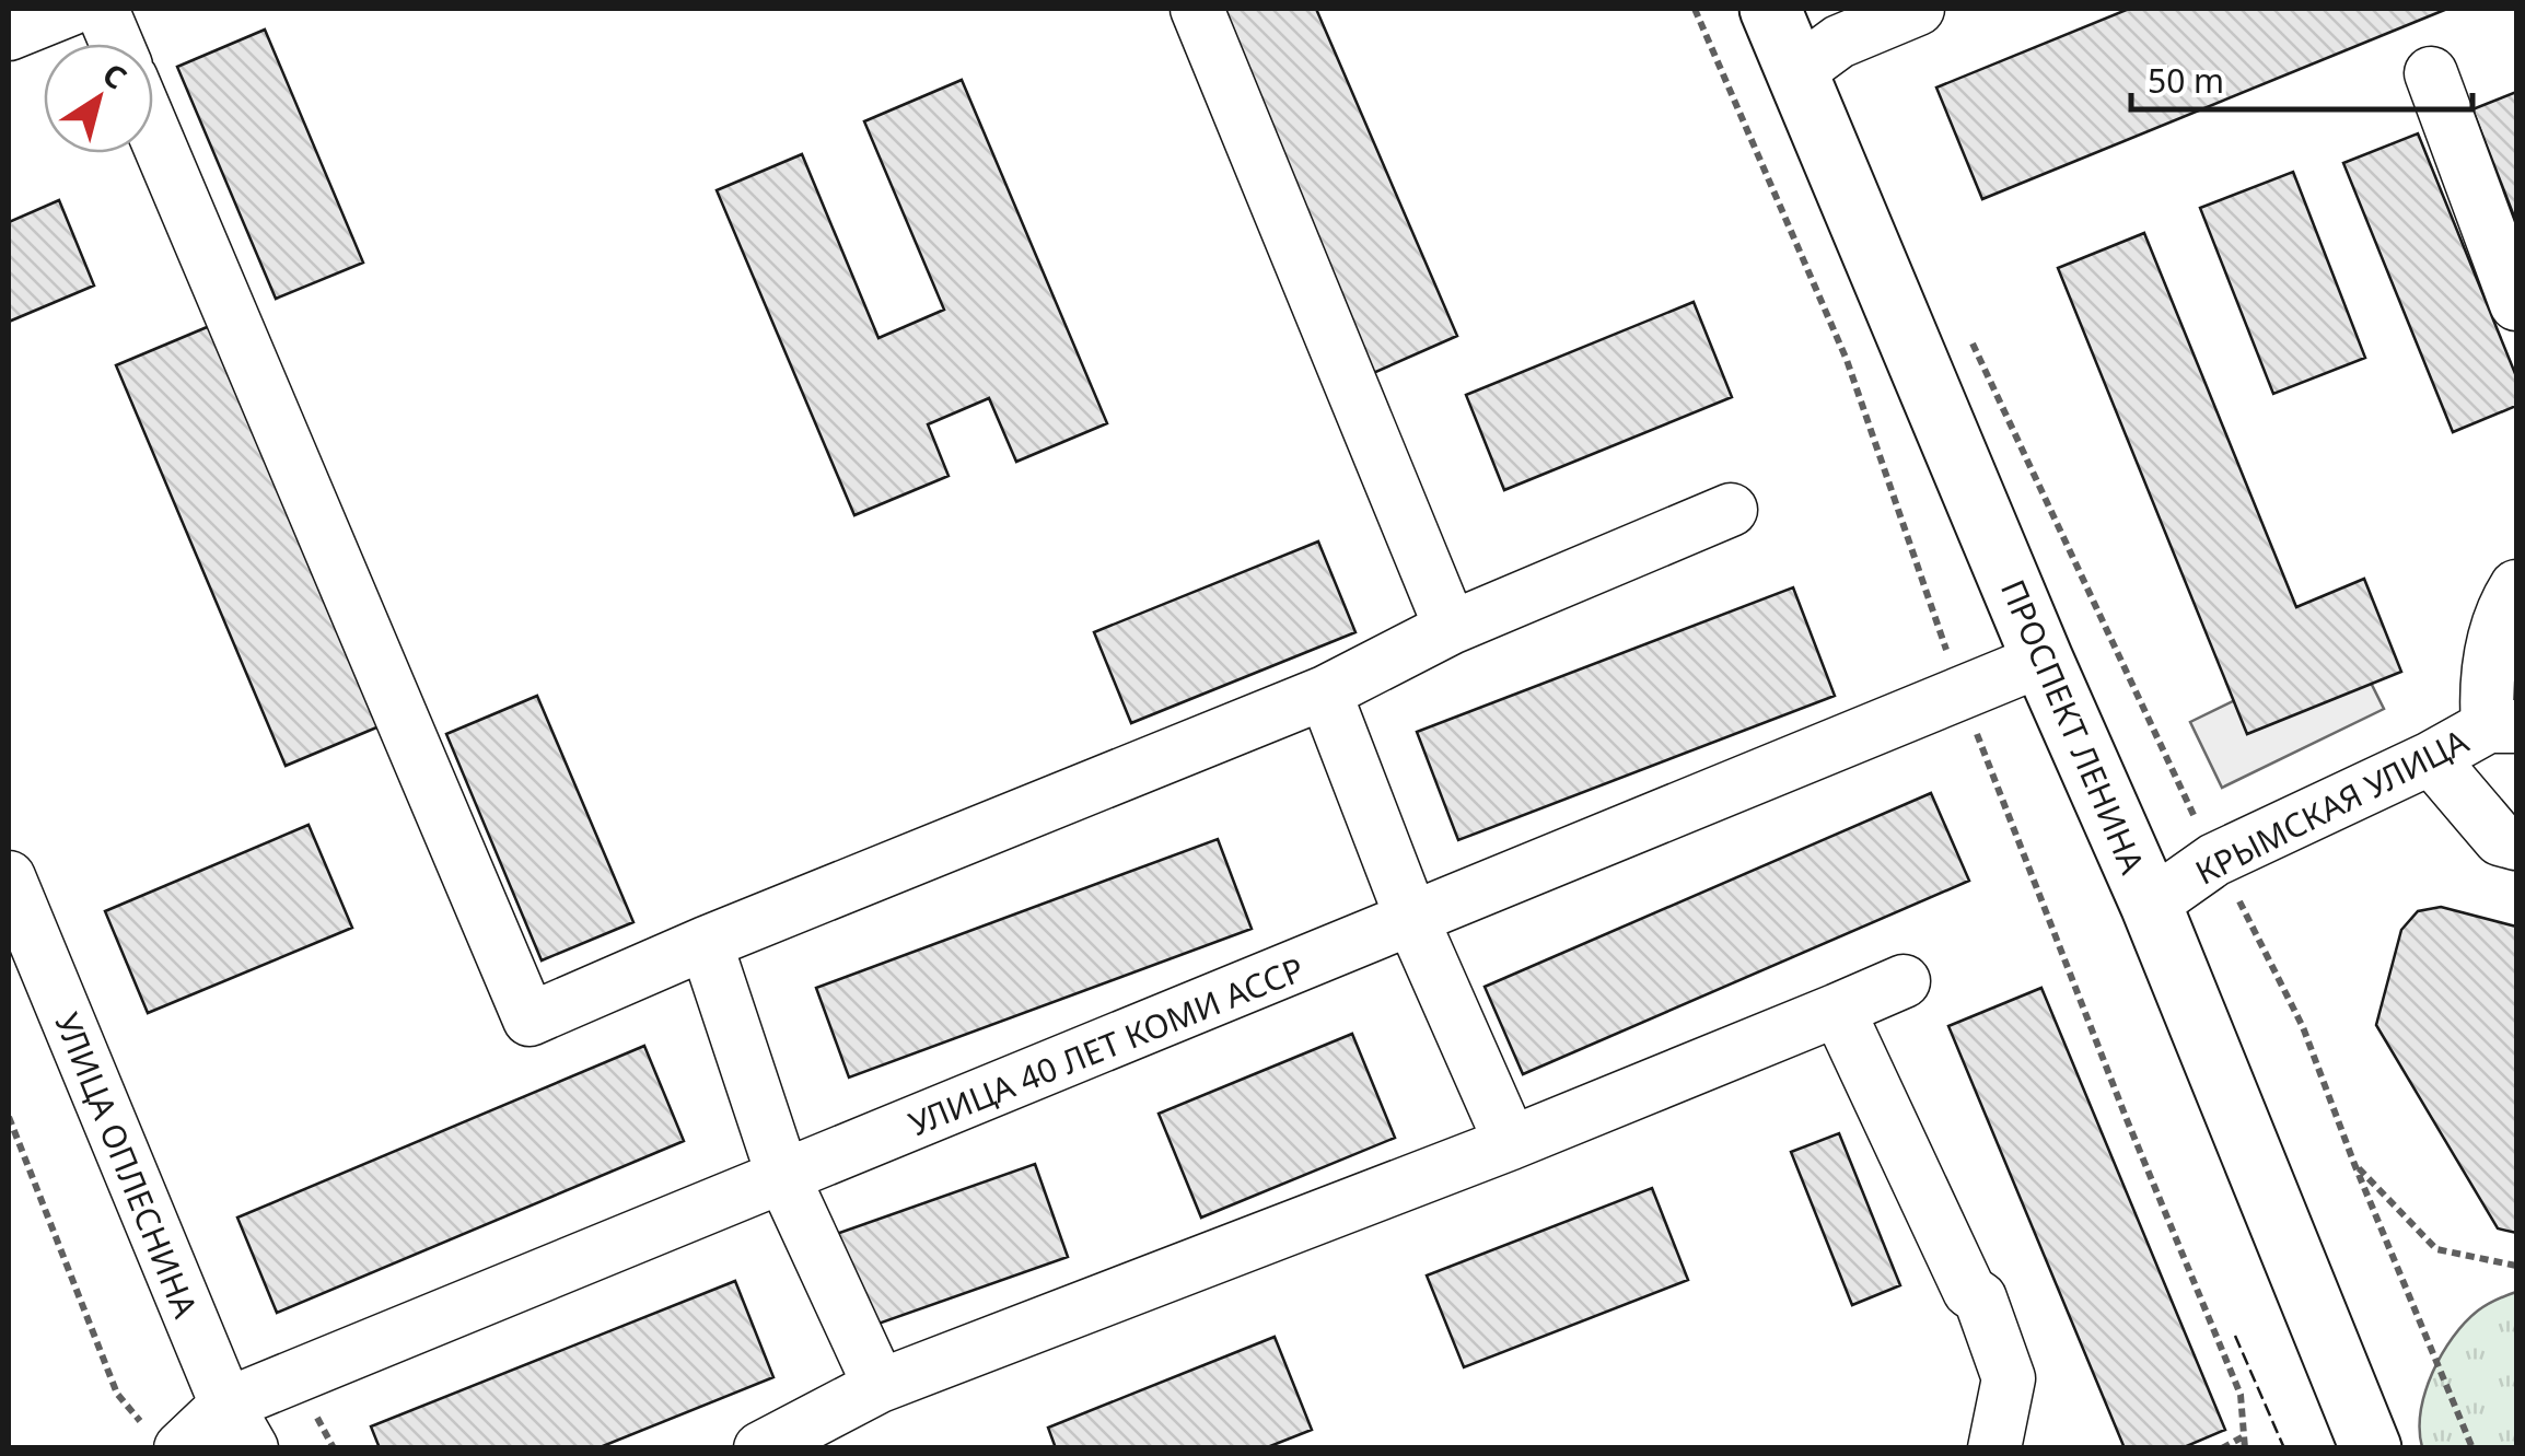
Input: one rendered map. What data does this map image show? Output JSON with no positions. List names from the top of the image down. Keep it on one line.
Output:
{"streets":{"main road":["ПРОСПЕКТ ЛЕНИНА"],"street":["КРЫМСКАЯ УЛИЦА","УЛИЦА 40 ЛЕТ КОМИ АССР","УЛИЦА ОПЛЕСНИНА"]},"crossings":[["ПРОСПЕКТ ЛЕНИНА","КРЫМСКАЯ УЛИЦА"],["ПРОСПЕКТ ЛЕНИНА","УЛИЦА 40 ЛЕТ КОМИ АССР"],["УЛИЦА 40 ЛЕТ КОМИ АССР","УЛИЦА ОПЛЕСНИНА"]],"scale_bar":"50 m","north":"top right"}
